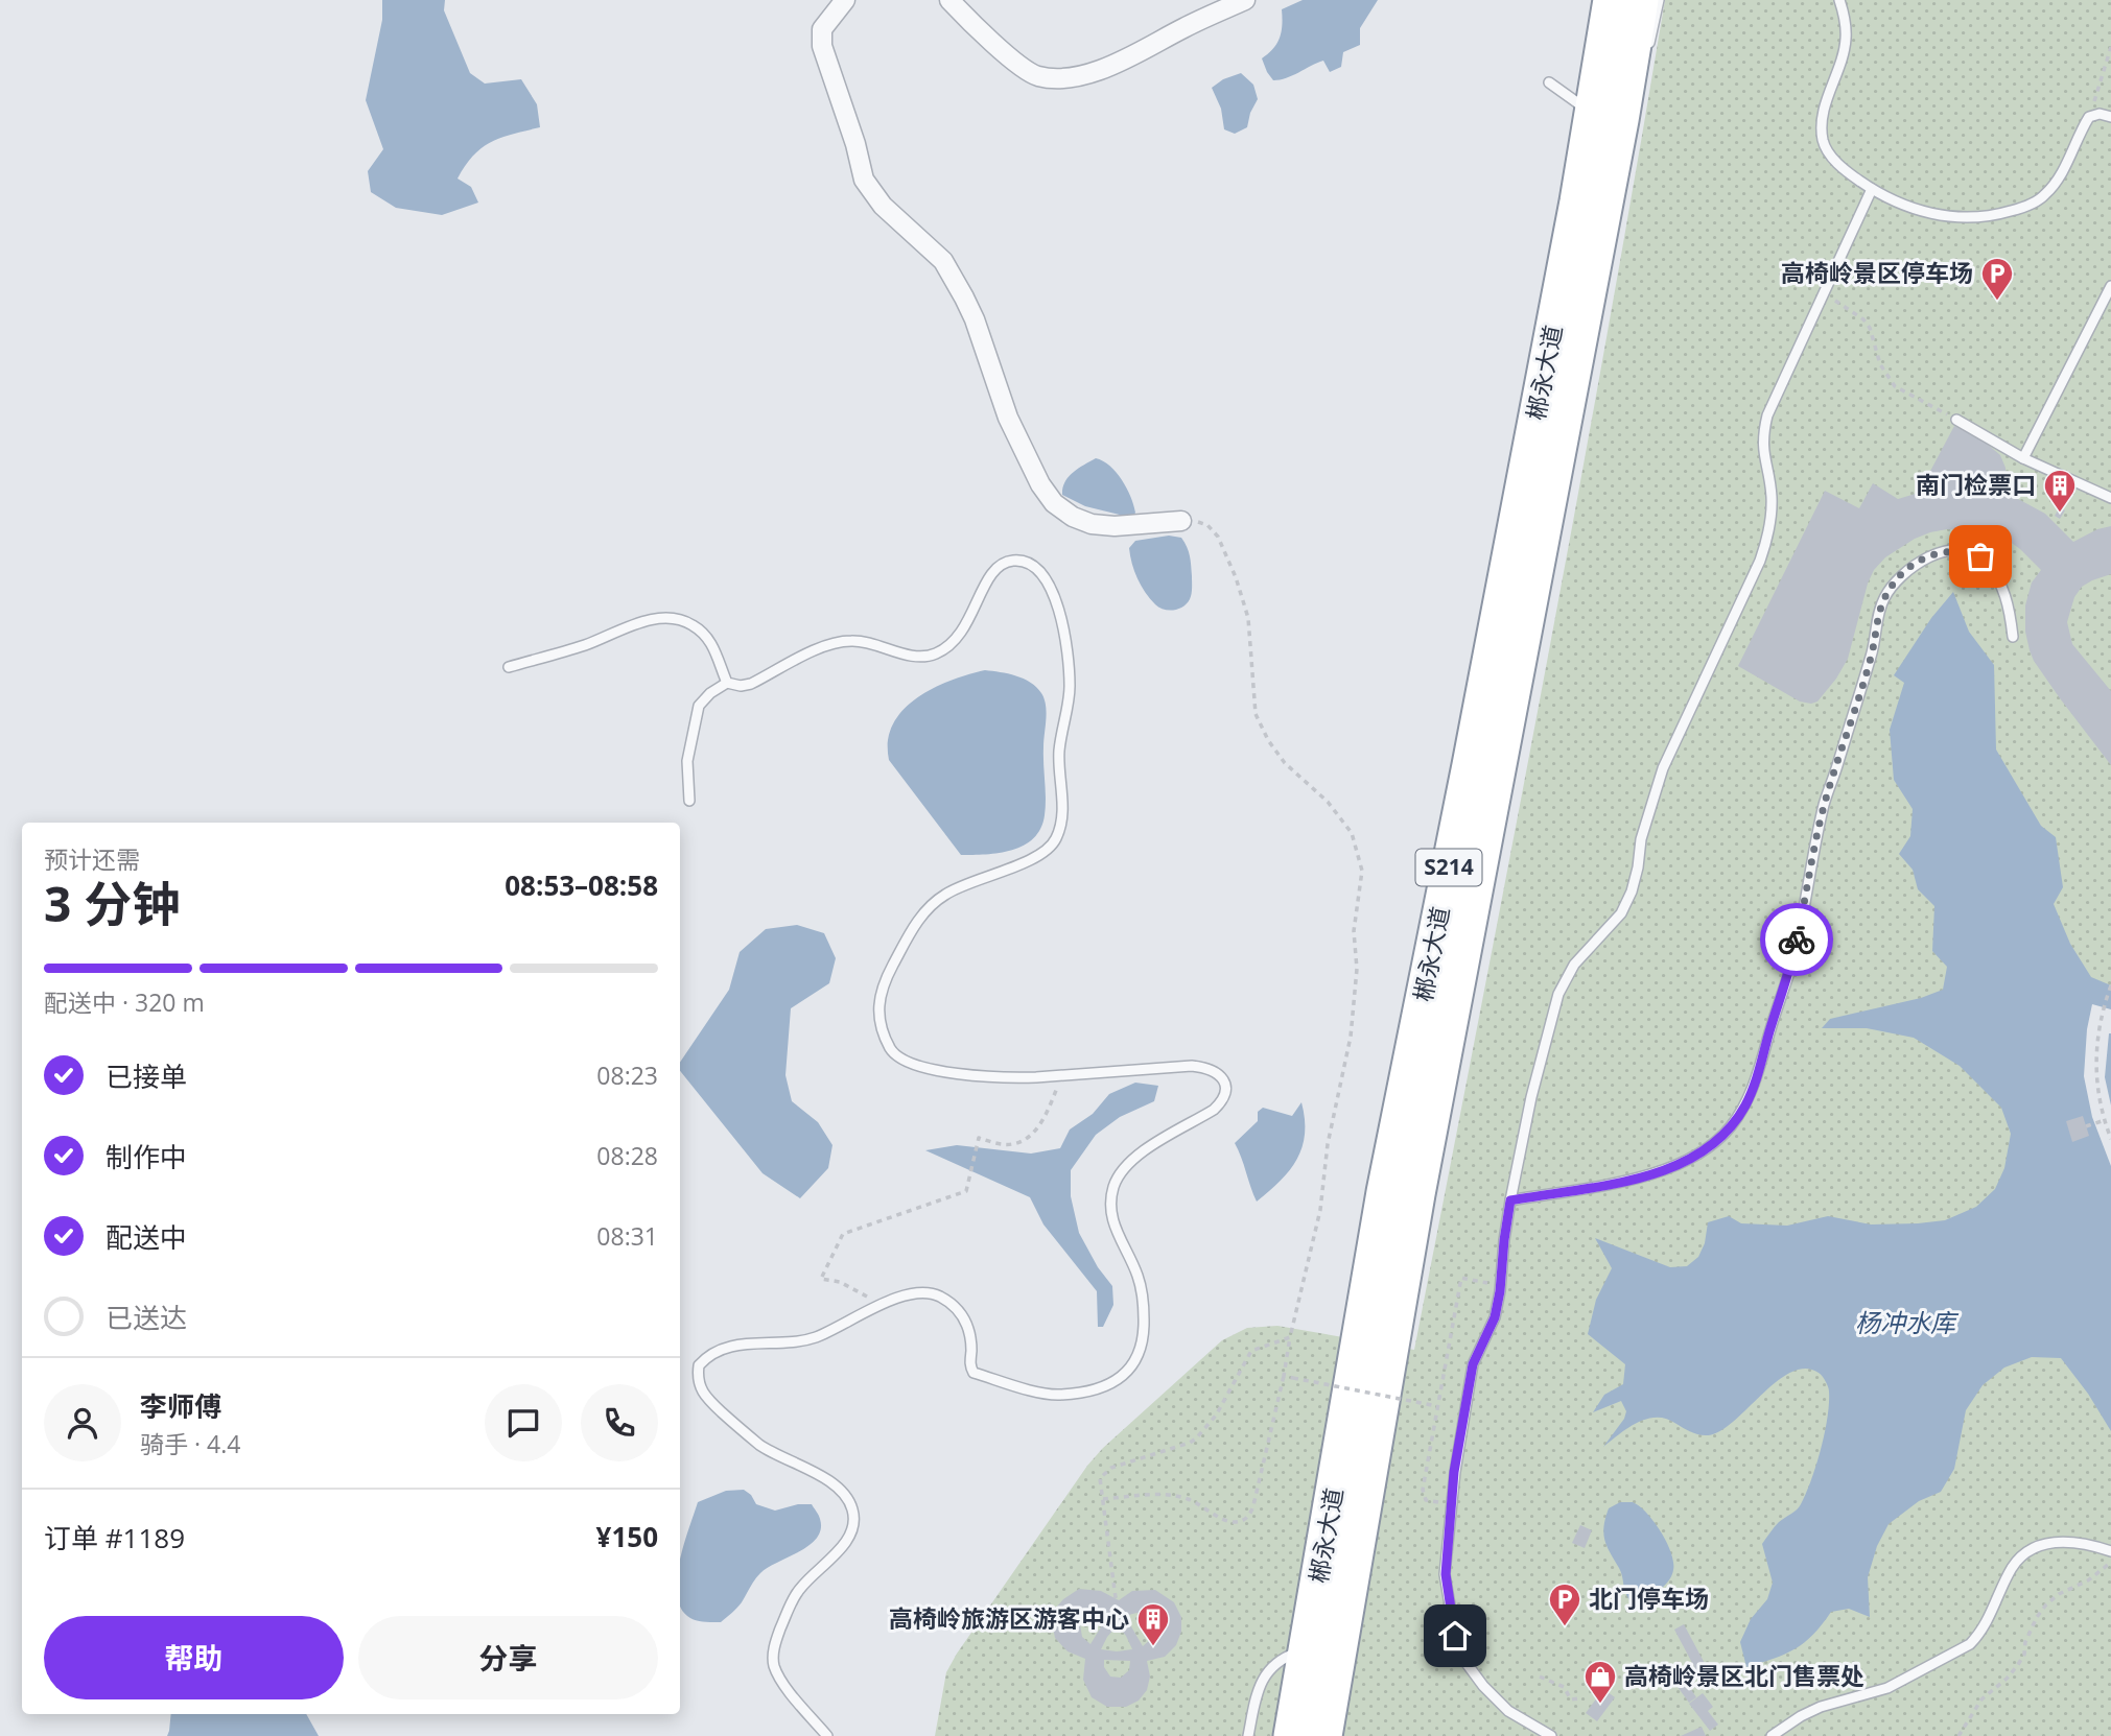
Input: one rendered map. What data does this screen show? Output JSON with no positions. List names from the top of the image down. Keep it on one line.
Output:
{"streets":{"highway":["郴永大道","S214"]},"water":["杨冲水库"],"places":{"parking":["高椅岭景区停车场","北门停车场"],"building":["南门检票口","高椅岭旅游区游客中心"],"shop":["高椅岭景区北门售票处"]},"page":{"heading":["3 分钟","预计还需","08:53–08:58"],"panel":["李师傅","骑手 · 4.4","订单 #1189","¥150"],"bar":"配送中 · 320 m","list":[["已接单","08:23"],["制作中","08:28"],["配送中","08:31"],"已送达"],"buttons":["帮助","分享"]}}
